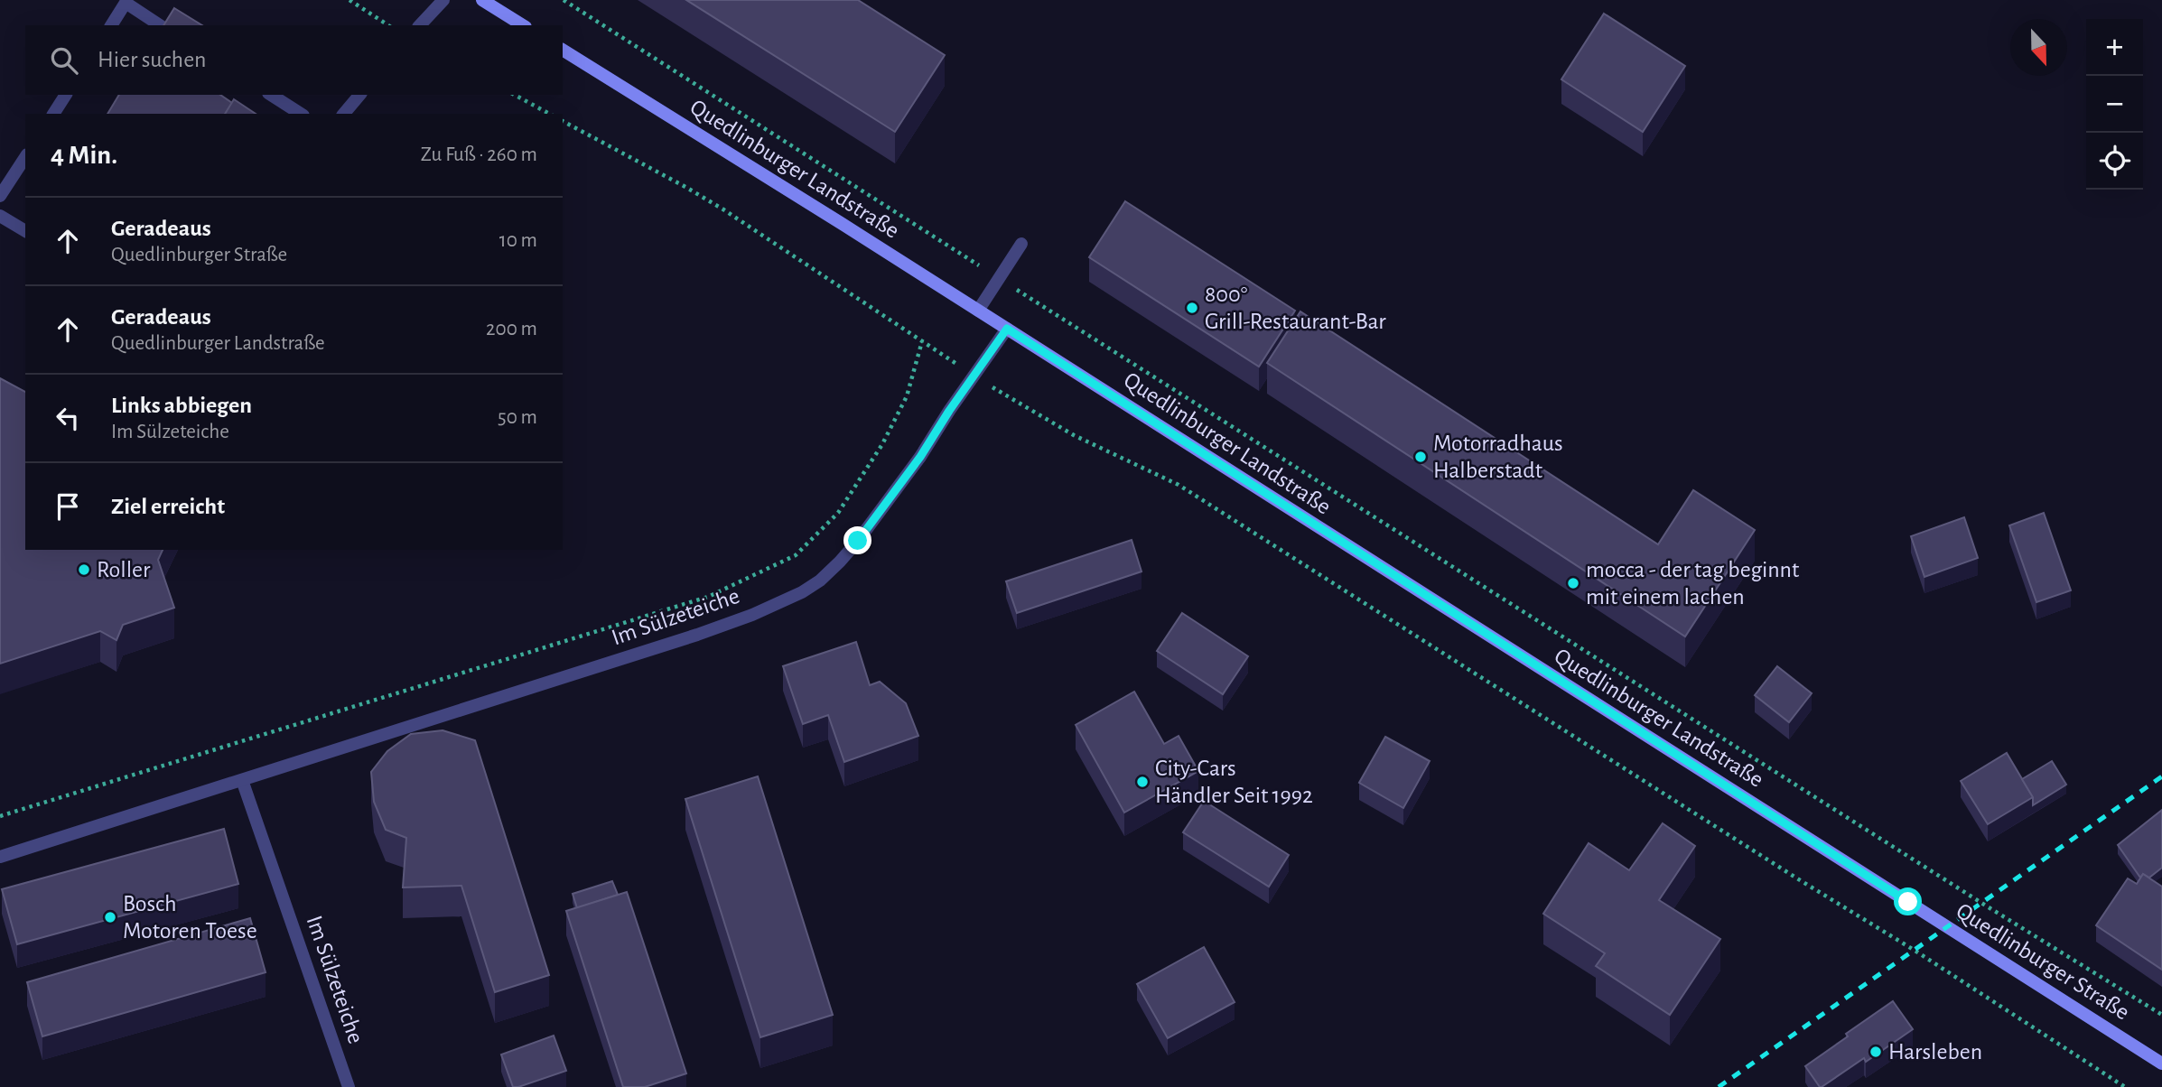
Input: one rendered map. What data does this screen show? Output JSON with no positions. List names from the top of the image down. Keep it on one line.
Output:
{"streets":{"main road":["Quedlinburger Landstraße","Quedlinburger Straße"],"street":["Im Sülzeteiche"]},"crossings":[["Quedlinburger Landstraße","Im Sülzeteiche"],["Quedlinburger Landstraße","Quedlinburger Straße"]],"places":["800° Grill-Restaurant-Bar","Motorradhaus Halberstadt","Roller","mocca - der tag beginnt mit einem lachen","City-Cars Händler Seit 1992","Bosch Motoren Toese","Harsleben"],"north":"bottom","page":{"map_buttons":["+","−"],"search":"Hier suchen","heading":["4 Min.","Zu Fuß · 260 m"],"list":[["Geradeaus","Quedlinburger Straße","10 m"],["Geradeaus","Quedlinburger Landstraße","200 m"],["Links abbiegen","Im Sülzeteiche","50 m"],"Ziel erreicht"]}}
